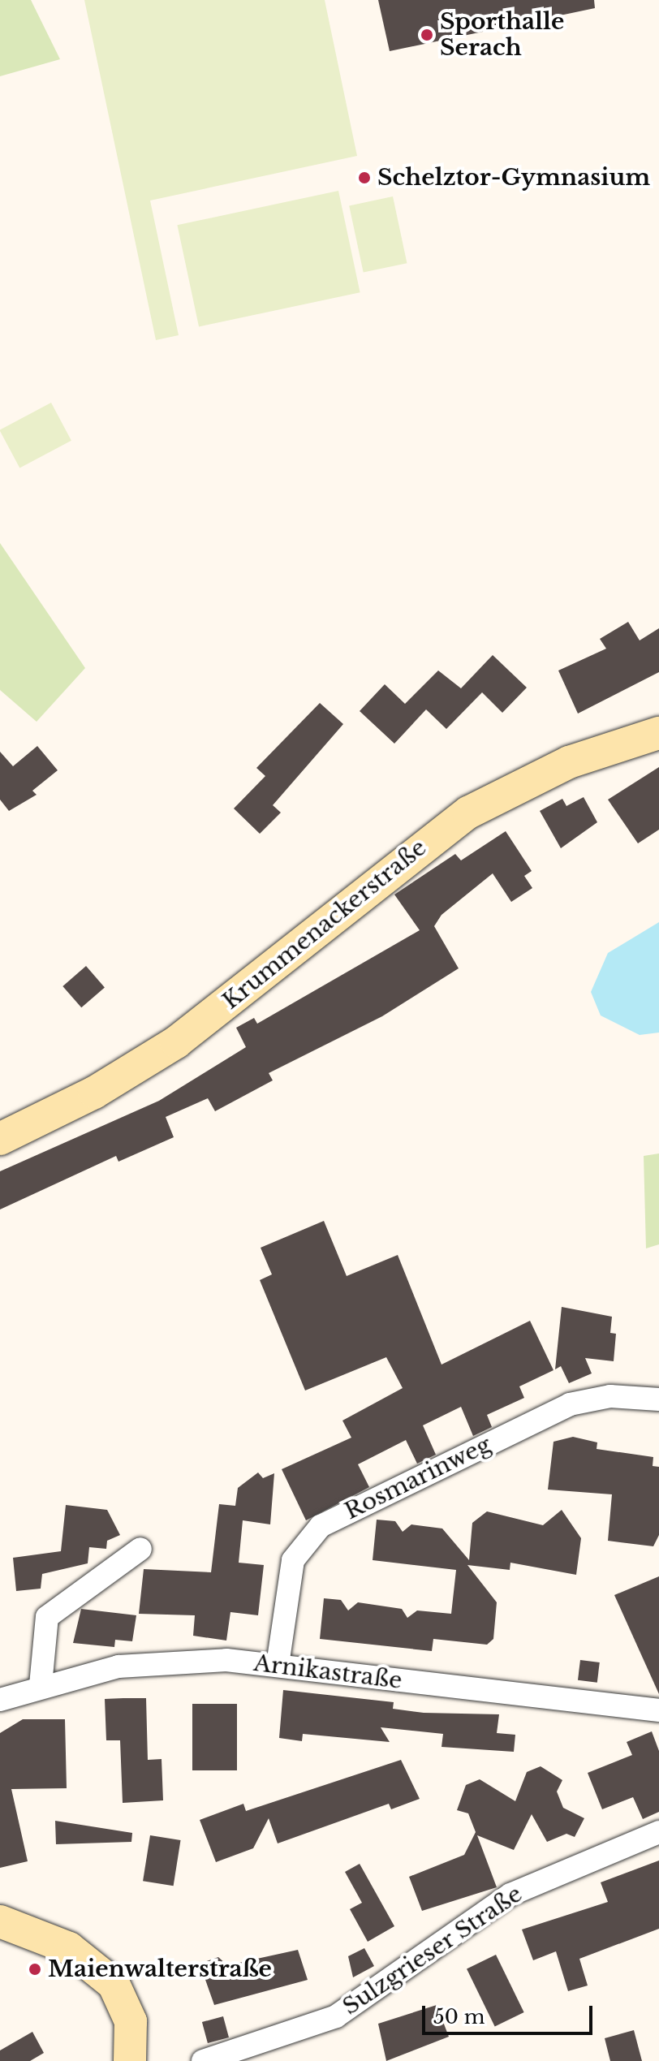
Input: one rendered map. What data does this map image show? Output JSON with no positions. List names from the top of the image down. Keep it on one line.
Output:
{"streets":{"main road":["Krummenackerstraße"],"street":["Rosmarinweg","Arnikastraße","Sulzgrieser Straße"]},"crossings":[["Rosmarinweg","Arnikastraße"]],"places":["Sporthalle Serach","Schelztor-Gymnasium","Maienwalterstraße"],"scale_bar":"50 m"}
